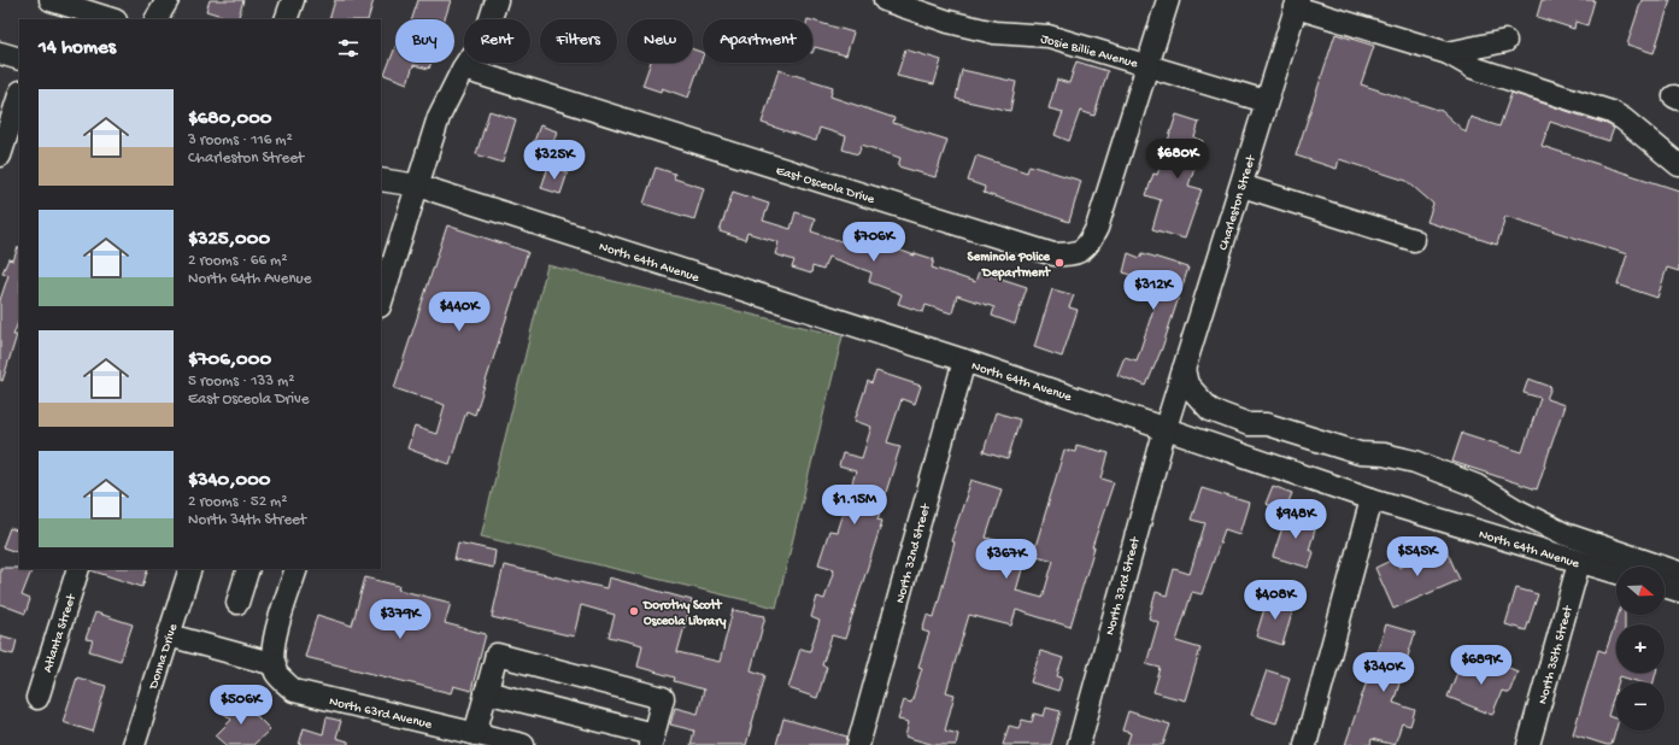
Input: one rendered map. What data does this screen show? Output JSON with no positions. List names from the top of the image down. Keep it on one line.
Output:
{"streets":{"street":["Josie Billie Avenue","East Osceola Drive","Charleston Street","North 64th Avenue","North 32nd Street","North 33rd Street","Atlanta Street","North 35th Street","Donna Drive","North 63rd Avenue"]},"crossings":[["Josie Billie Avenue","East Osceola Drive"],["Josie Billie Avenue","Charleston Street"],["Charleston Street","North 33rd Street"],["North 64th Avenue","North 32nd Street"],["North 64th Avenue","North 33rd Street"],["North 64th Avenue","North 35th Street"]],"places":["Seminole Police Department","Dorothy Scott Osceola Library"],"north":"right","page":{"chip":["Buy","Rent","Filters","New","Apartment"],"heading":"14 homes","list":[{"name":"$680,000","note":"3 rooms · 116 m² · Charleston Street"},{"name":"$325,000","note":"2 rooms · 66 m² · North 64th Avenue"},{"name":"$706,000","note":"5 rooms · 133 m² · East Osceola Drive"},{"name":"$340,000","note":"2 rooms · 52 m² · North 34th Street"}],"price":["$680K","$325K","$706K","$312K","$440K","$1.15M","$948K","$545K","$367K","$408K","$379K","$689K","$340K","$506K"],"map_buttons":["+","−"]}}
